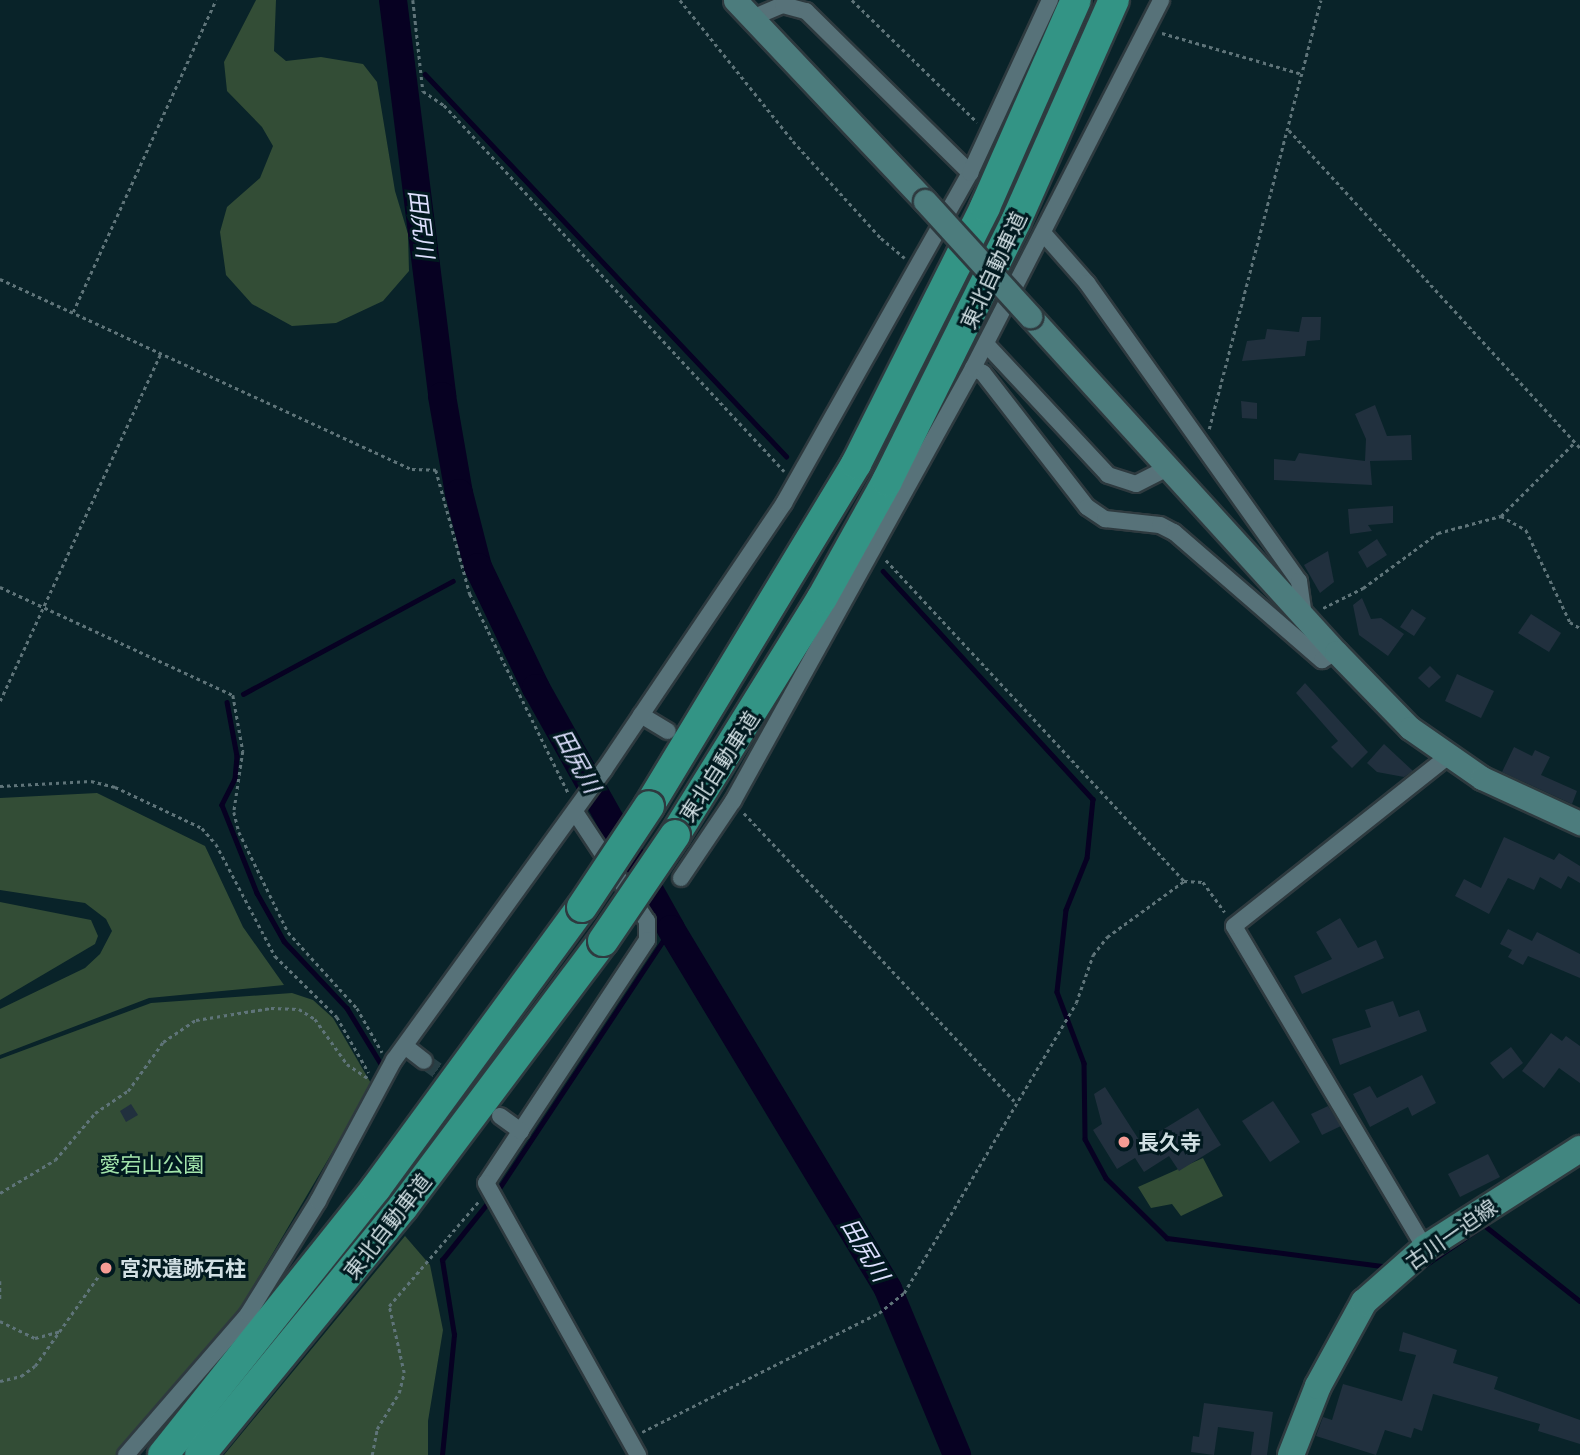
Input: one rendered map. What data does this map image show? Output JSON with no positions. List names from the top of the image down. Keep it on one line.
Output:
{"streets":{"highway":["東北自動車道"],"main road":["古川一迫線"]},"water":["田尻川"],"parks":["愛宕山公園"],"places":["長久寺","宮沢遺跡石柱"]}
